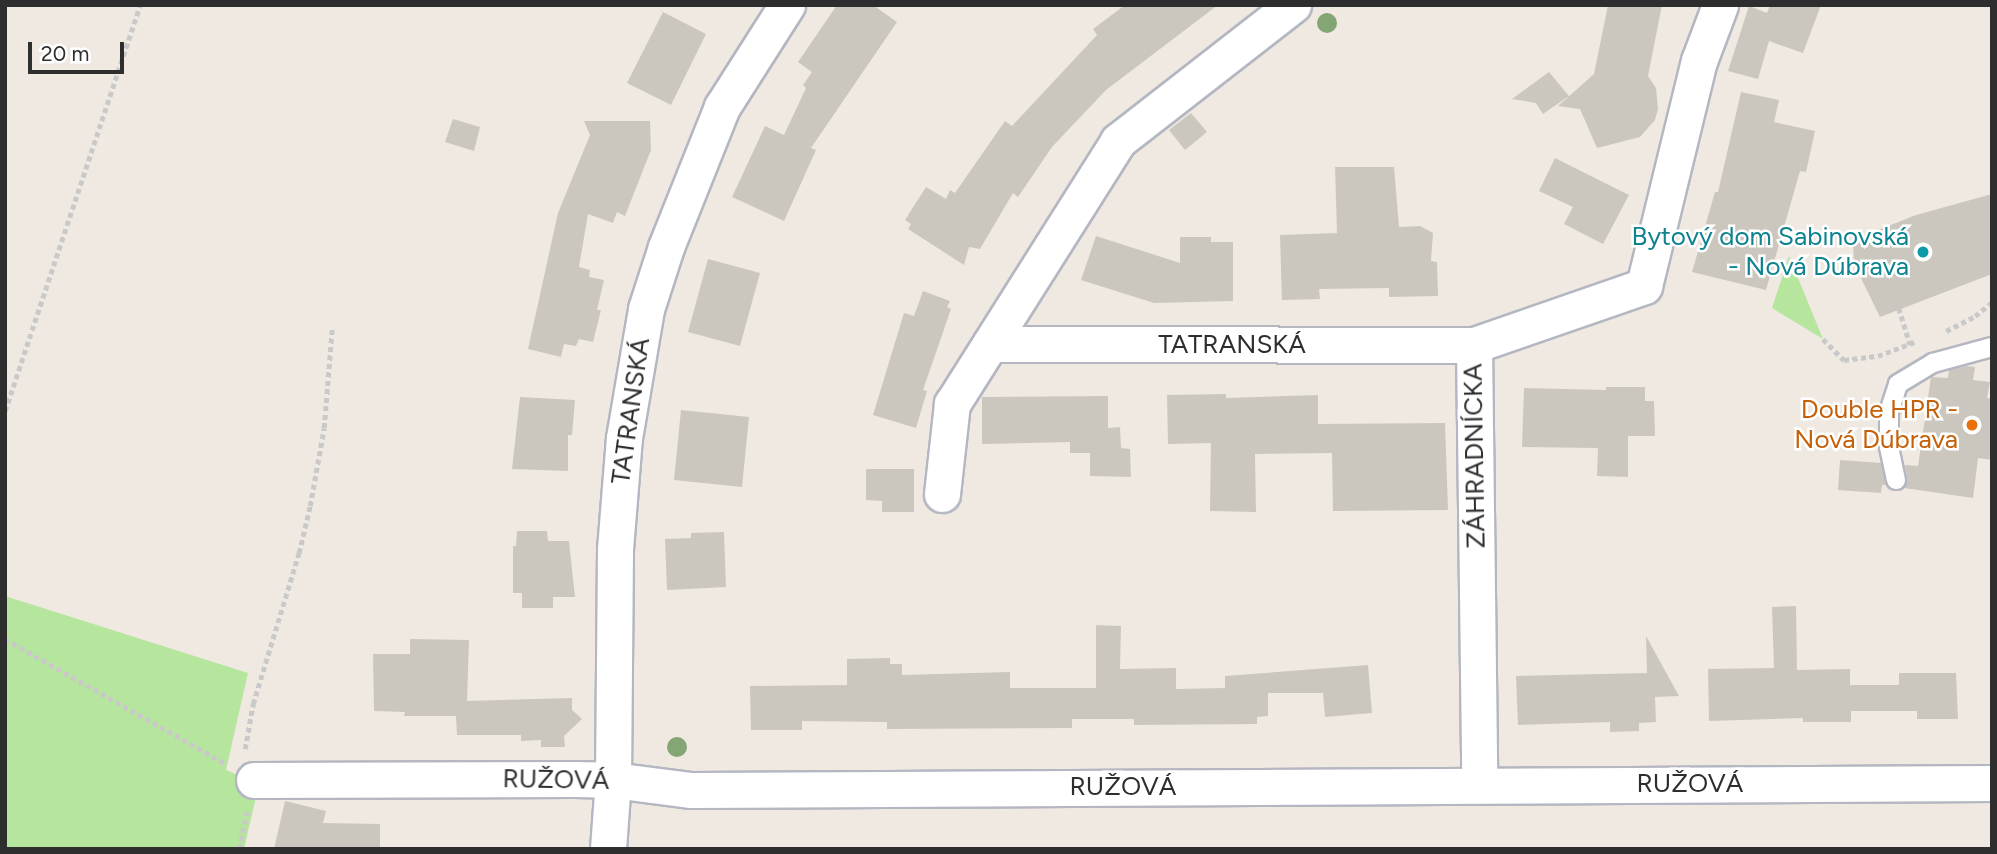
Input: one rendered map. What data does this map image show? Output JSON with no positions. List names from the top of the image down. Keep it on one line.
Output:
{"streets":{"street":["TATRANSKÁ","ZÁHRADNÍCKA","RUŽOVÁ"]},"crossings":[["TATRANSKÁ","ZÁHRADNÍCKA"],["TATRANSKÁ","RUŽOVÁ"],["ZÁHRADNÍCKA","RUŽOVÁ"]],"places":["Bytový dom Sabinovská - Nová Dúbrava","Double HPR - Nová Dúbrava"],"scale_bar":"20 m"}
